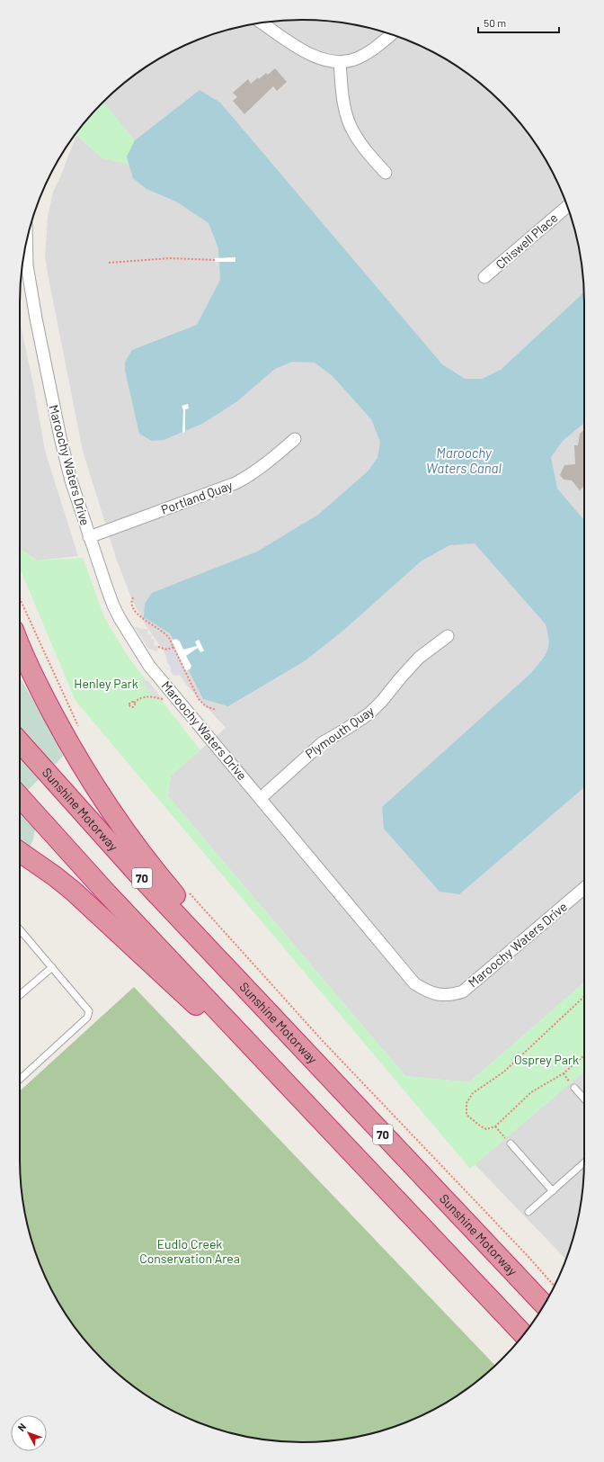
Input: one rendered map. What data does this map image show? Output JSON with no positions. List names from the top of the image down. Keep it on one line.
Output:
{"streets":{"highway":["Sunshine Motorway","70"],"street":["Chiswell Place","Maroochy Waters Drive","Portland Quay","Plymouth Quay"]},"crossings":[["Maroochy Waters Drive","Portland Quay"],["Maroochy Waters Drive","Plymouth Quay"]],"water":["Maroochy Waters Canal"],"parks":["Henley Park","Osprey Park","Eudlo Creek Conservation Area"],"scale_bar":"50 m","north":"top left"}
